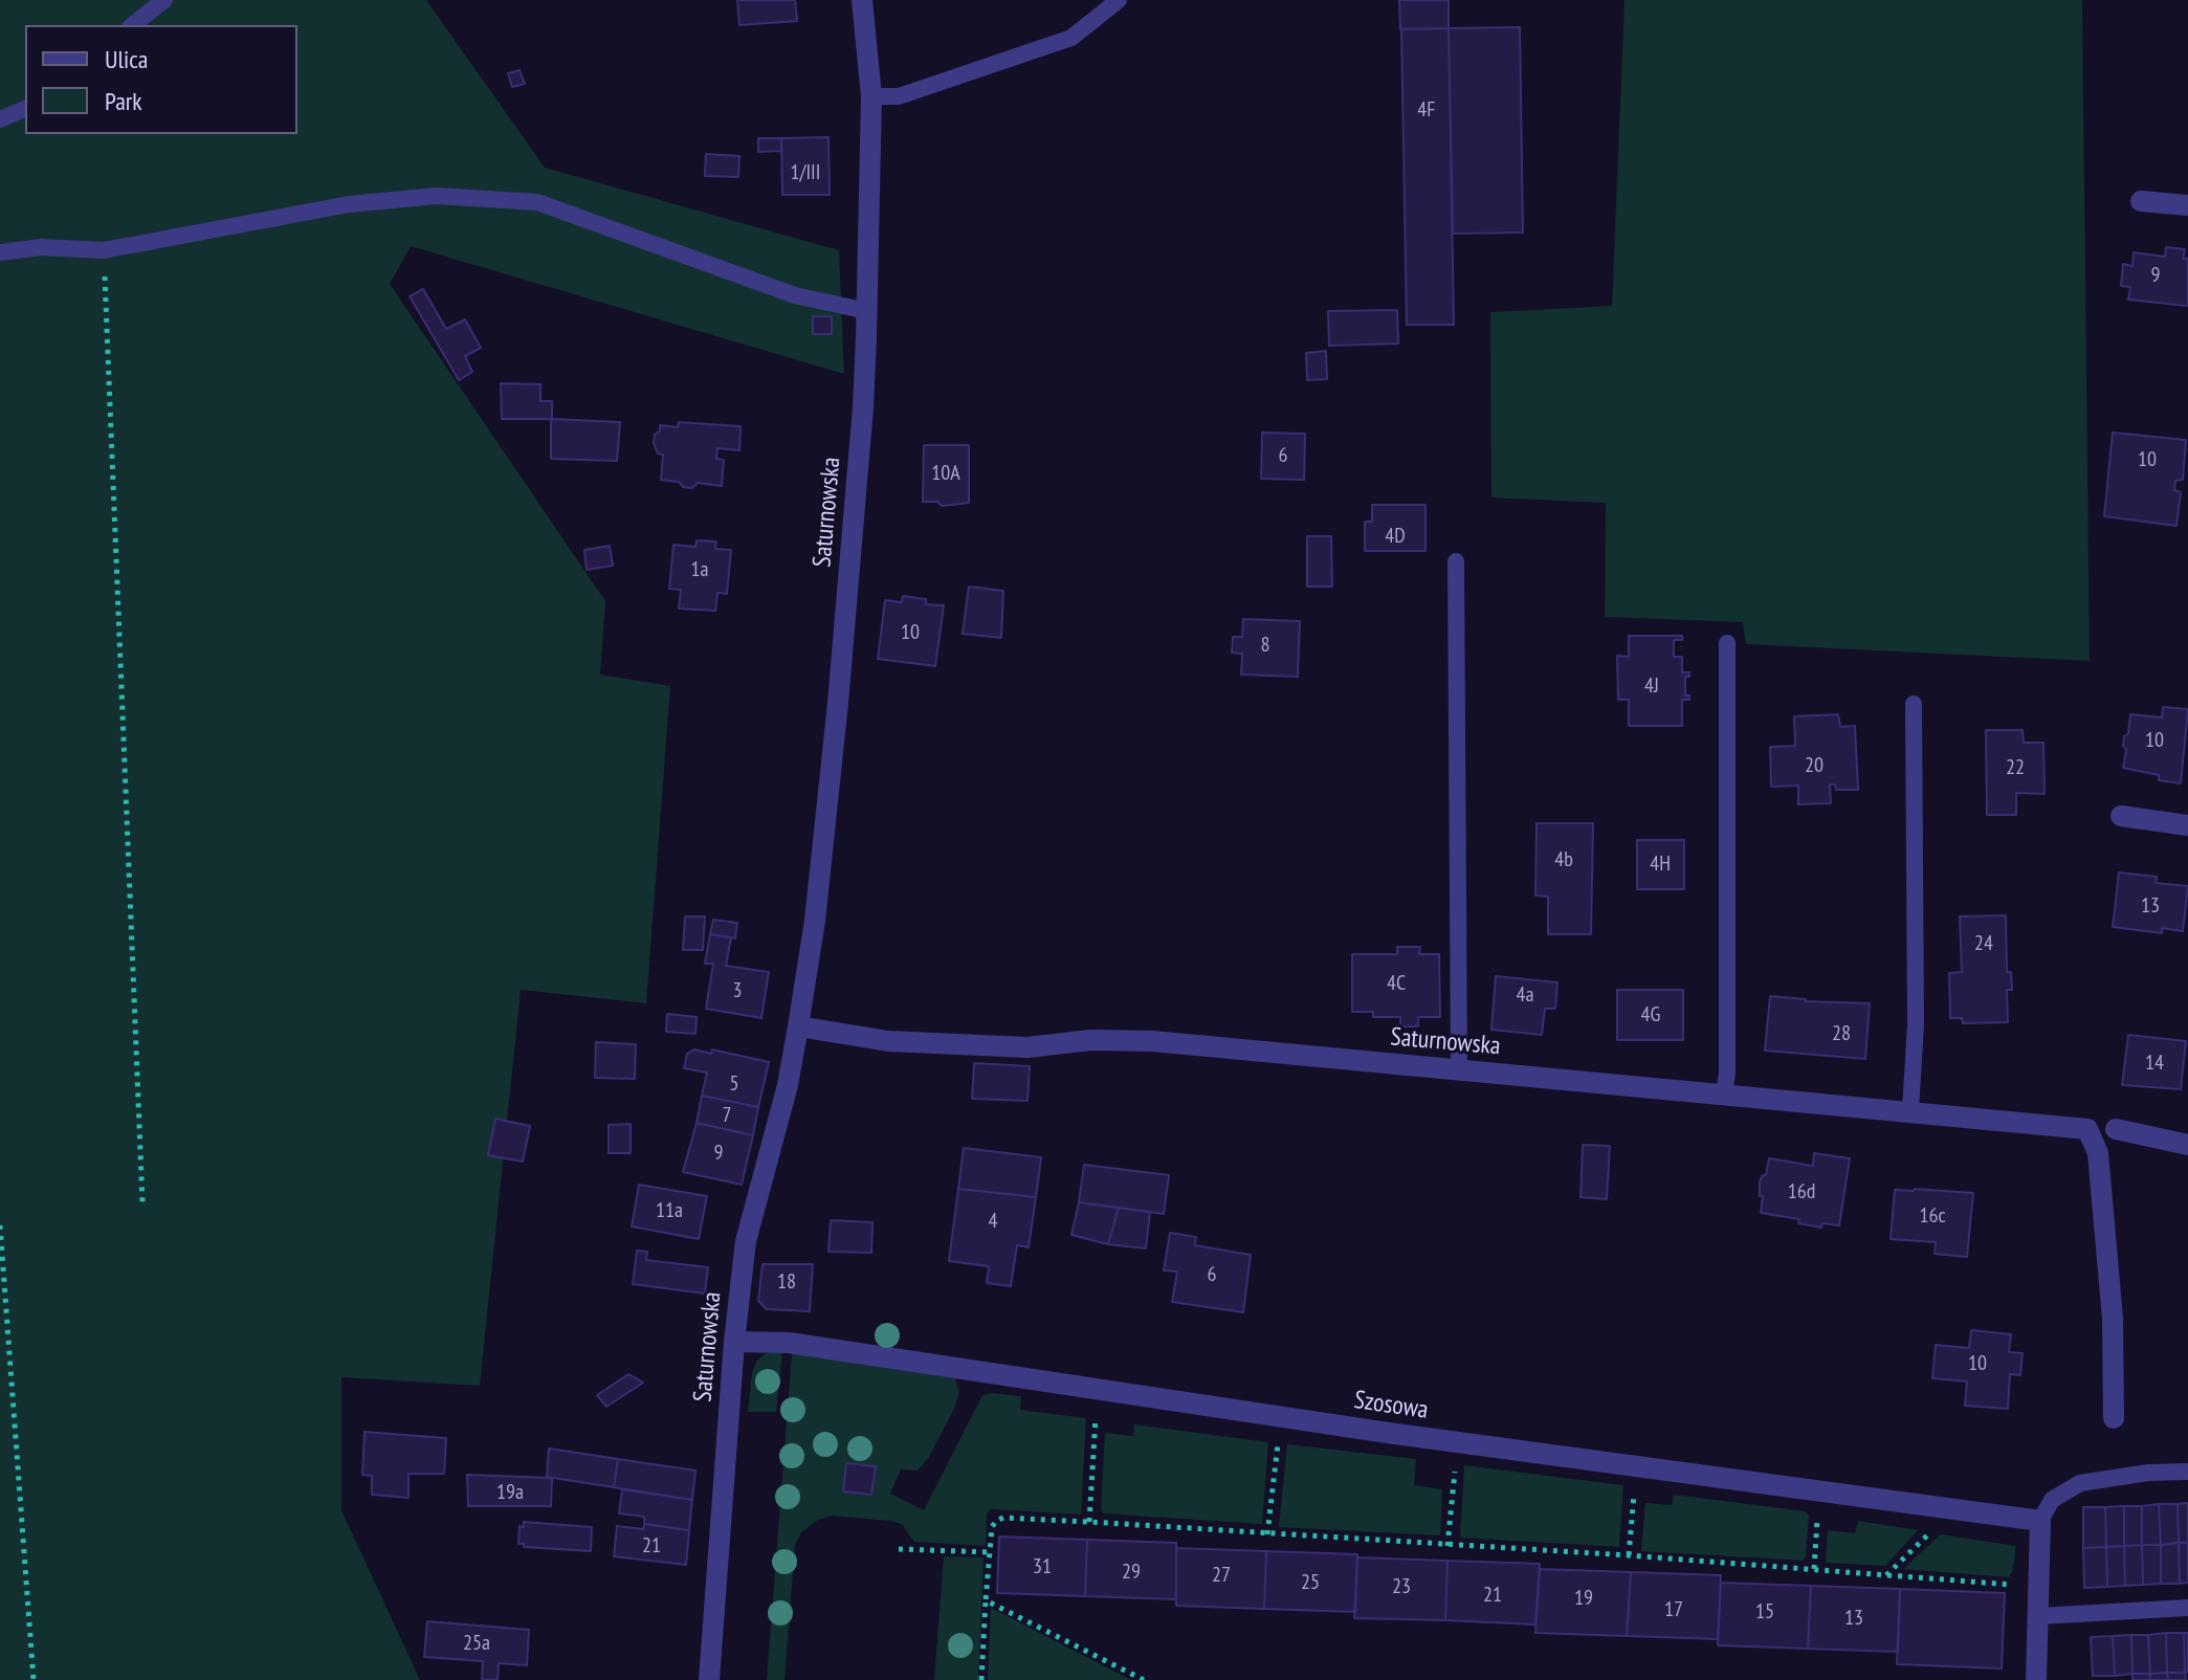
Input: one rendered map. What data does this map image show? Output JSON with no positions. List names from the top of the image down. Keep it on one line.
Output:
{"streets":{"street":["Saturnowska","Szosowa"]},"crossings":[["Saturnowska","Szosowa"]],"house_numbers":["4F","1/III","9","6","10","10A","4D","1a","10","8","4J","10","20","22","4b","4H","13","24","4C","3","4a","4G","28","14","5","7","9","16d","11a","16c","4","6","18","10","19a","21","31","29","27","25","23","21","19","17","15","13","25a"],"legend":["Ulica","Park"]}
